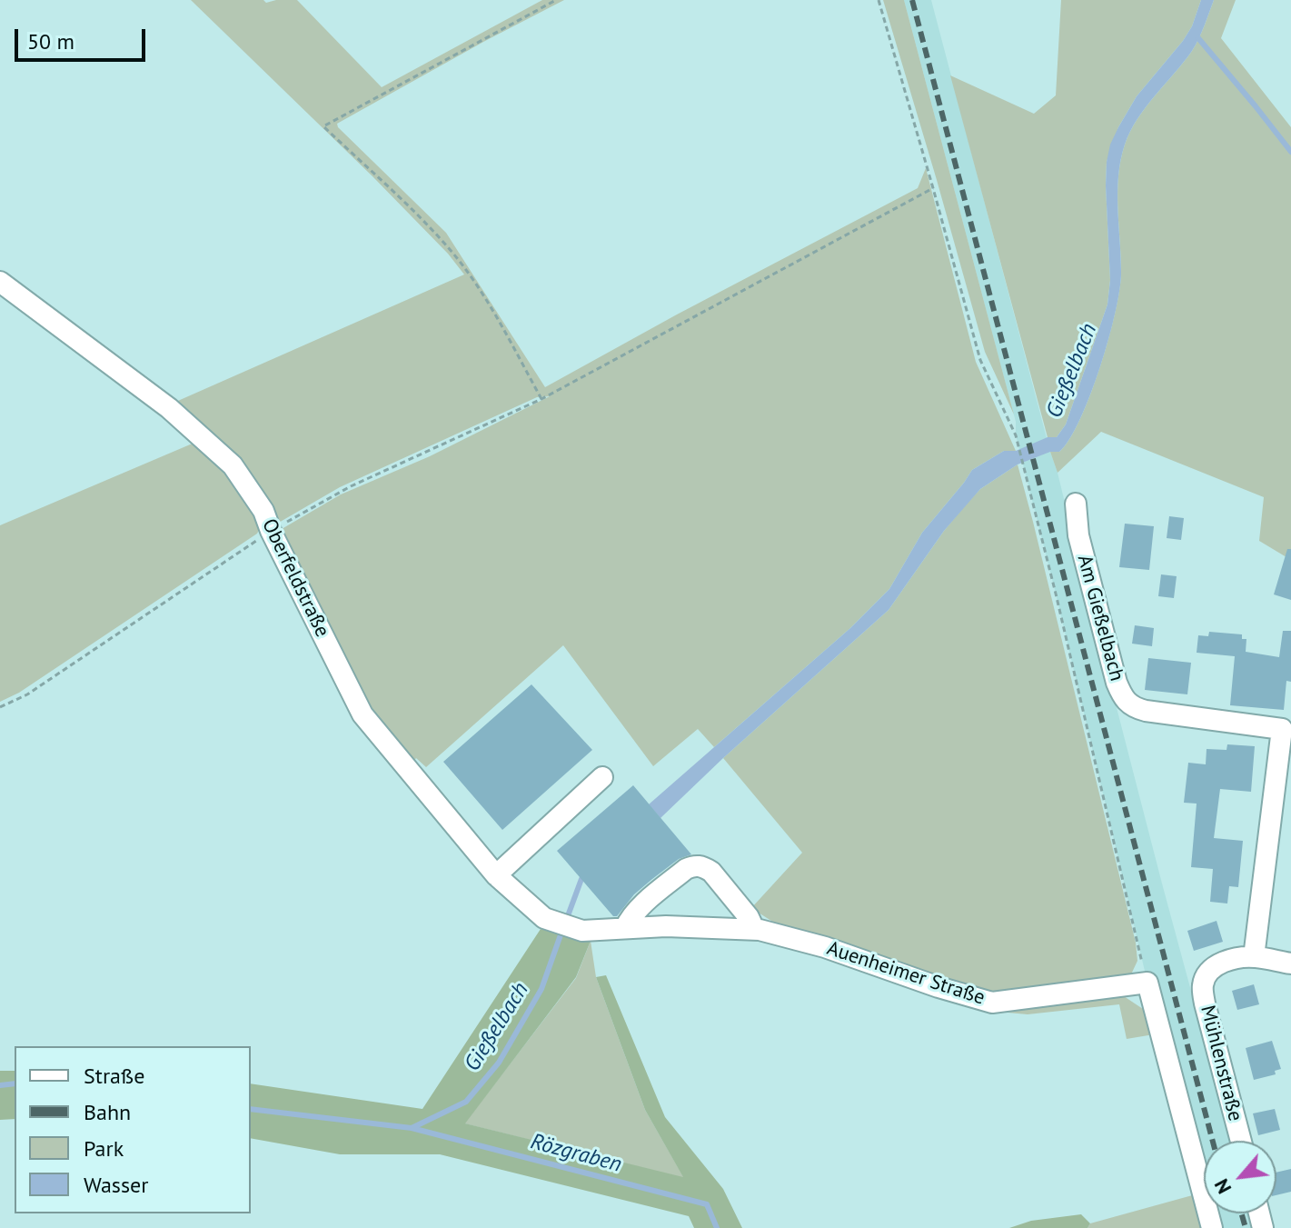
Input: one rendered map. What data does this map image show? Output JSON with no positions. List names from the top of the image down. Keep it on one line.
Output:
{"streets":{"street":["Oberfeldstraße","Am Gießelbach","Auenheimer Straße","Mühlenstraße"]},"crossings":[["Oberfeldstraße","Auenheimer Straße"],["Am Gießelbach","Mühlenstraße"]],"water":["Gießelbach","Rözgraben"],"legend":["Straße","Bahn","Park","Wasser"],"scale_bar":"50 m","north":"bottom left"}
